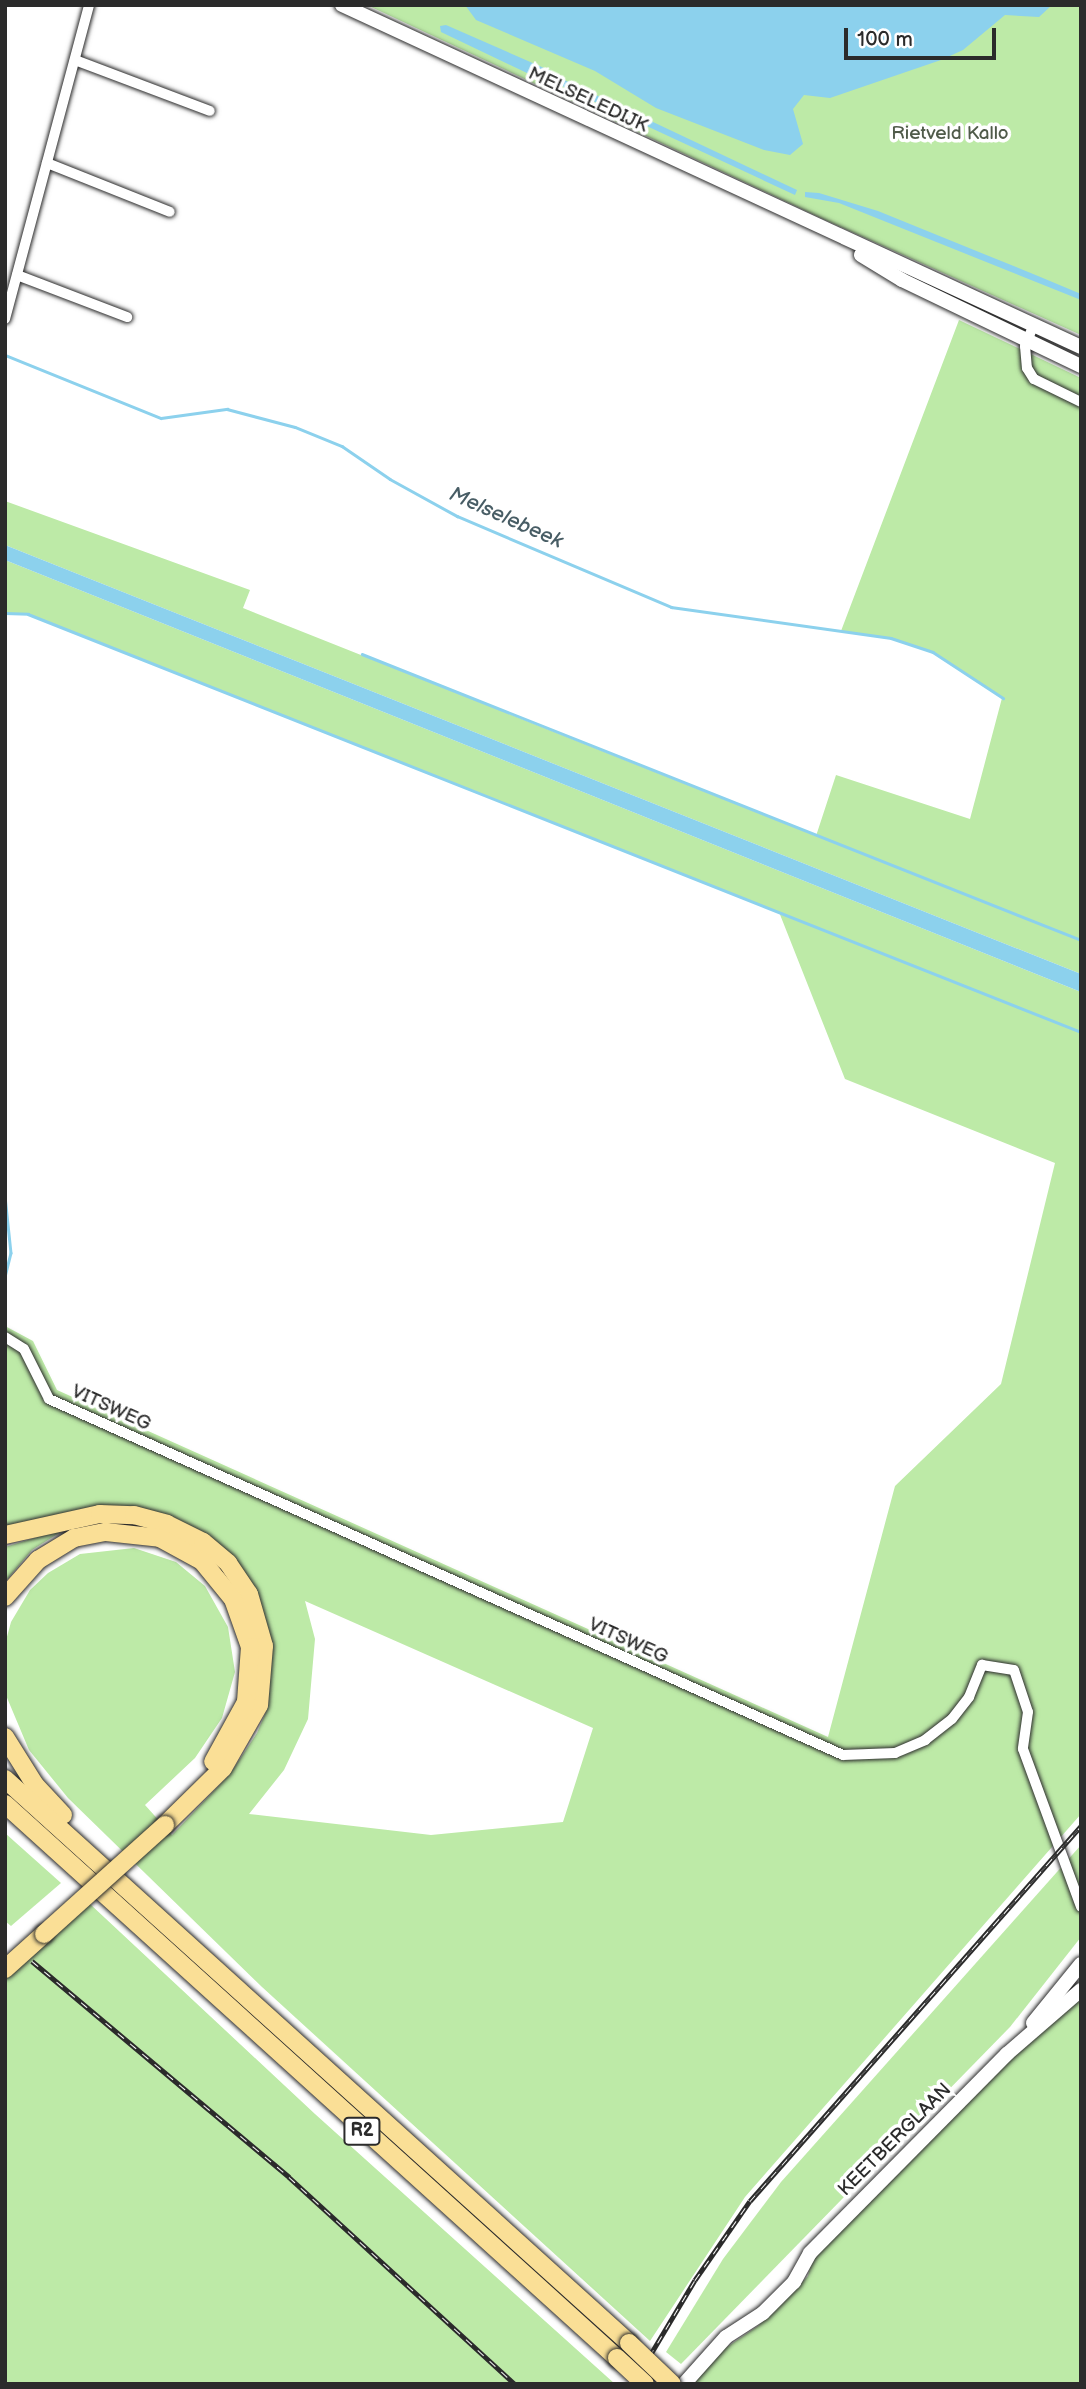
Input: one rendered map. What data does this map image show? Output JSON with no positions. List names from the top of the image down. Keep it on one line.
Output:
{"streets":{"highway":["R2"],"main road":["MELSELEDIJK","KEETBERGLAAN"],"street":["VITSWEG"]},"water":["Melselebeek"],"parks":["Rietveld Kallo"],"scale_bar":"100 m"}
